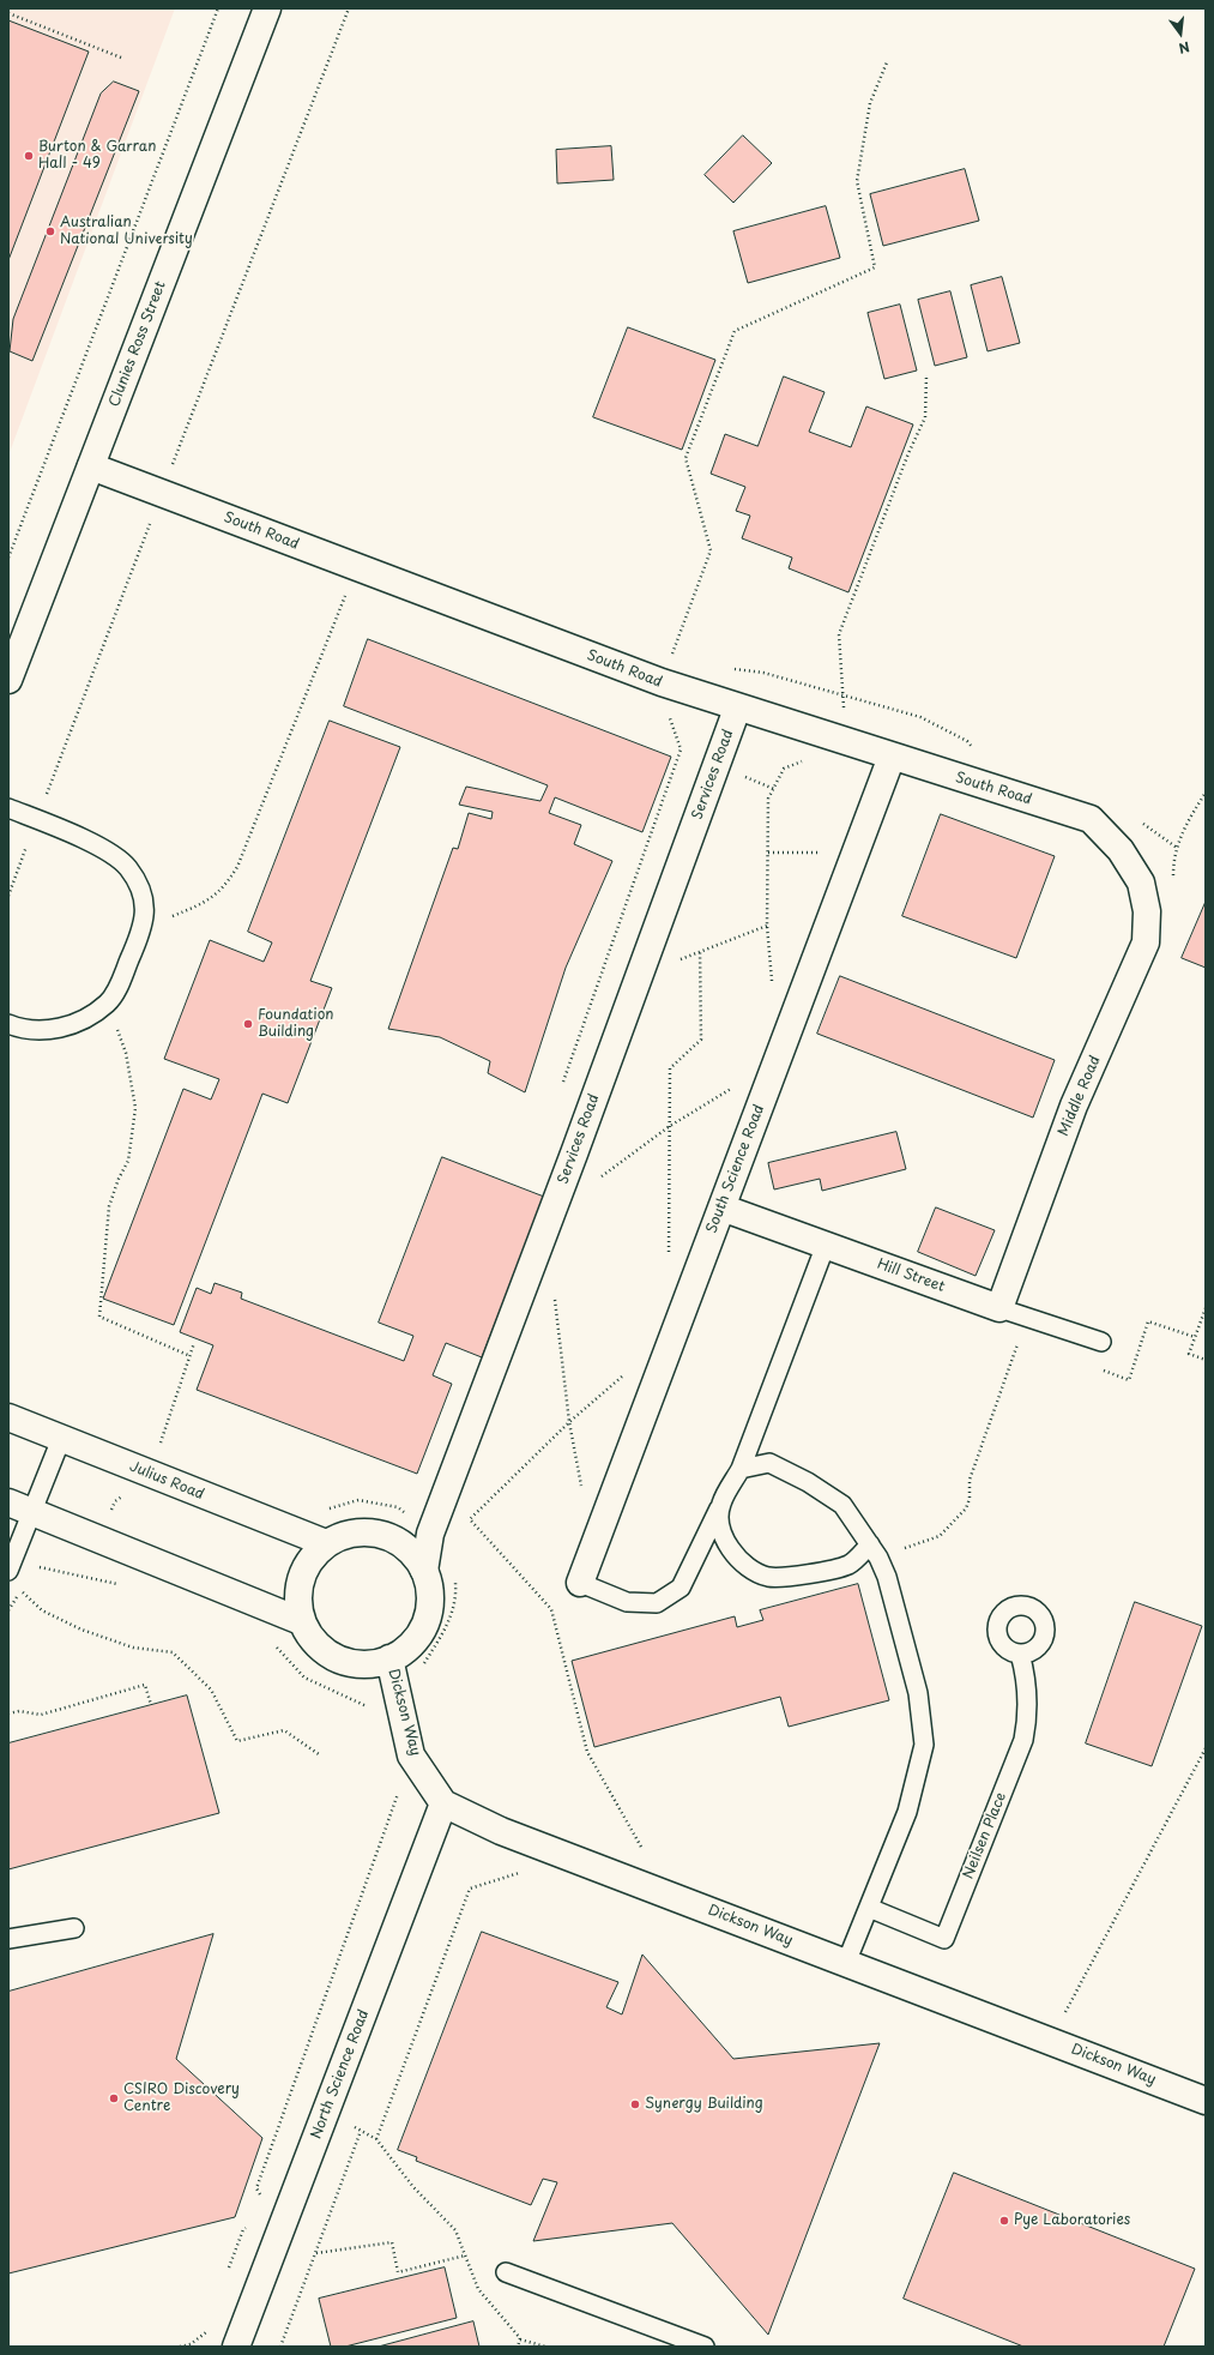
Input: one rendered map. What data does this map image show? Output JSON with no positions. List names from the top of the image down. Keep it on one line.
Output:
{"streets":{"street":["Clunies Ross Street","South Road","Services Road","Middle Road","South Science Road","Hill Street","Julius Road","Dickson Way","North Science Road"],"lane":["Neilsen Place"]},"crossings":[["Clunies Ross Street","South Road"],["South Road","Services Road"],["South Road","Middle Road"],["South Road","South Science Road"],["Services Road","Julius Road"],["Services Road","Dickson Way"],["Middle Road","Hill Street"],["South Science Road","Hill Street"],["Julius Road","Dickson Way"],["Dickson Way","North Science Road"]],"places":["Burton & Garran Hall - 49","Australian National University","Foundation Building","CSIRO Discovery Centre","Synergy Building","Pye Laboratories"],"north":"bottom"}
